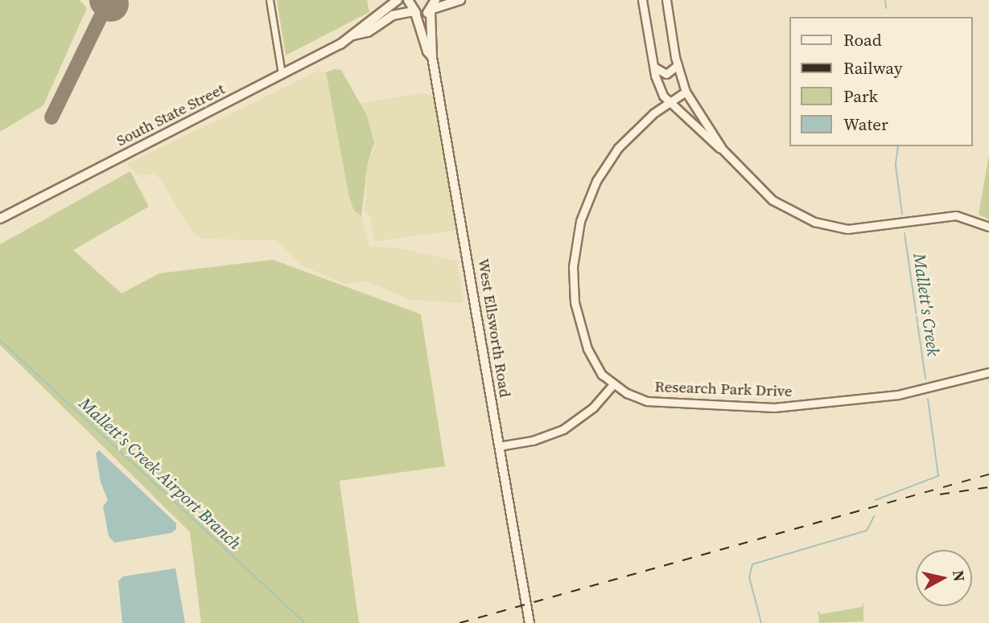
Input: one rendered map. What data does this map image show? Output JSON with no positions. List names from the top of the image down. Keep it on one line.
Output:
{"streets":{"main road":["South State Street","West Ellsworth Road"],"street":["Research Park Drive"]},"crossings":[["South State Street","West Ellsworth Road"]],"water":["Mallett's Creek","Mallett's Creek Airport Branch"],"legend":["Road","Railway","Park","Water"],"north":"right"}
